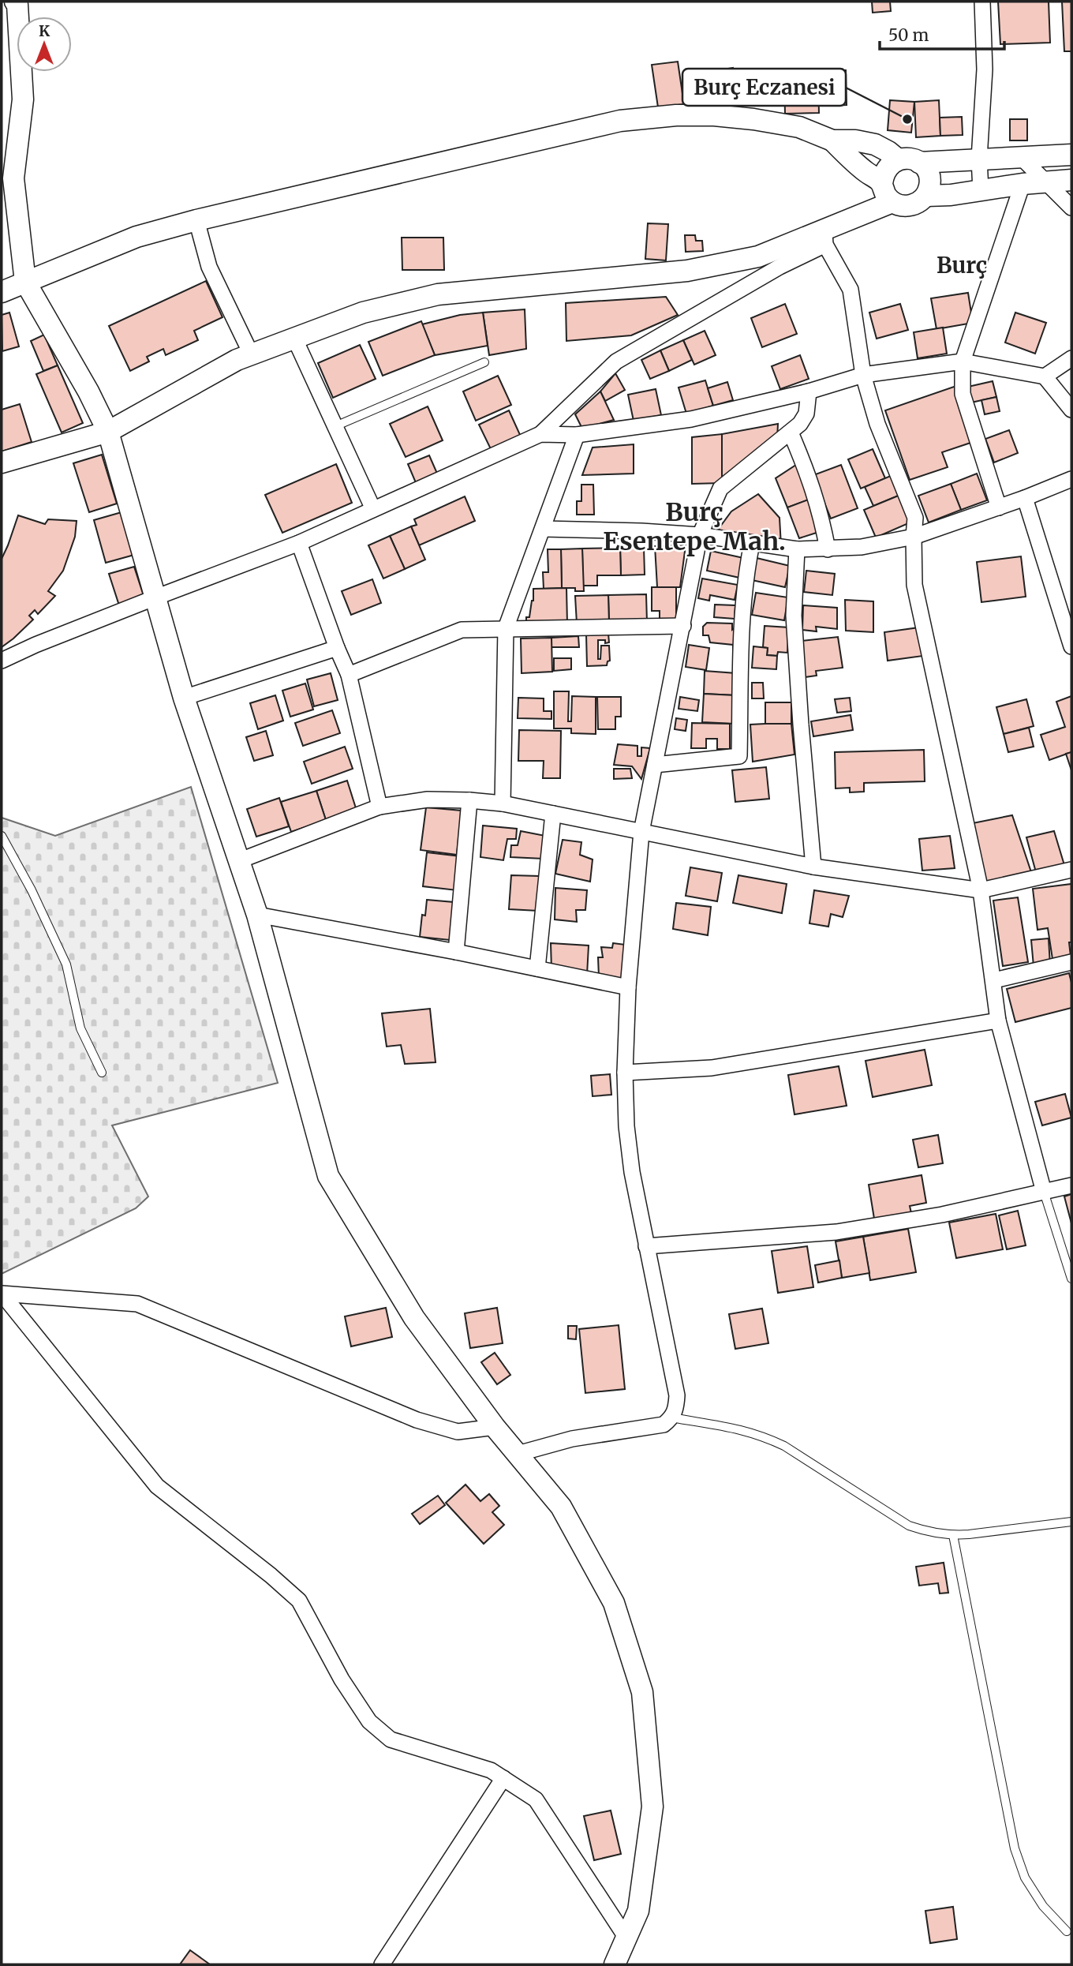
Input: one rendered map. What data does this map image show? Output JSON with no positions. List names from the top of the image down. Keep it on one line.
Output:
{"districts":["Burç","Burç Esentepe Mah."],"places":["Burç Eczanesi"],"scale_bar":"50 m","north":"top"}
